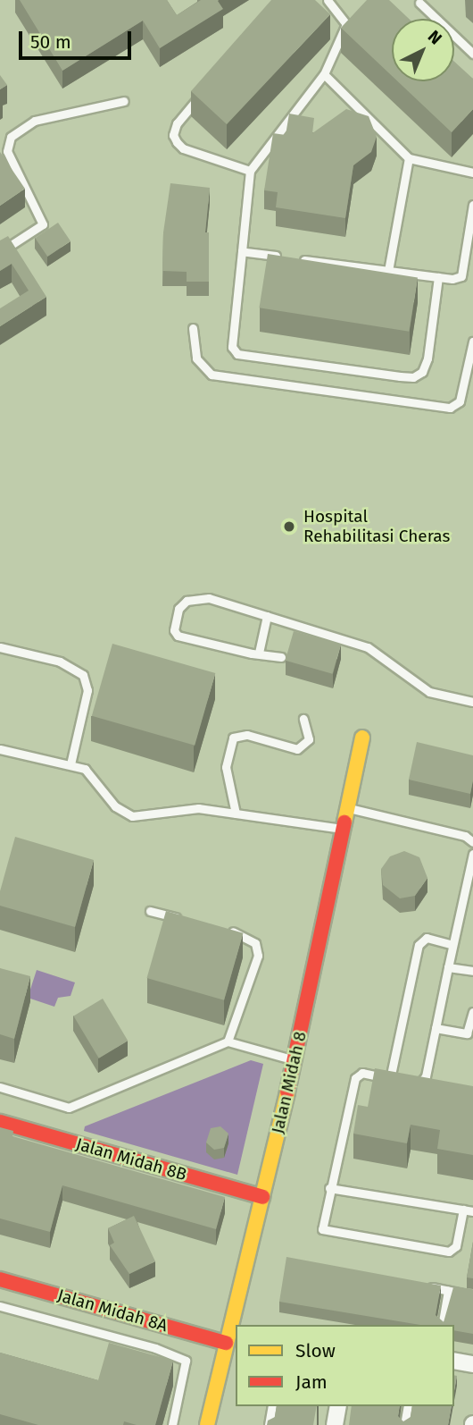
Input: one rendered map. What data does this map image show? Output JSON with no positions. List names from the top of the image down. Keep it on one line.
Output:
{"streets":{"street":["Jalan Midah 8","Jalan Midah 8B","Jalan Midah 8A"]},"crossings":[["Jalan Midah 8","Jalan Midah 8B"],["Jalan Midah 8","Jalan Midah 8A"]],"places":["Hospital Rehabilitasi Cheras"],"legend":["Slow","Jam"],"scale_bar":"50 m","north":"top right"}
